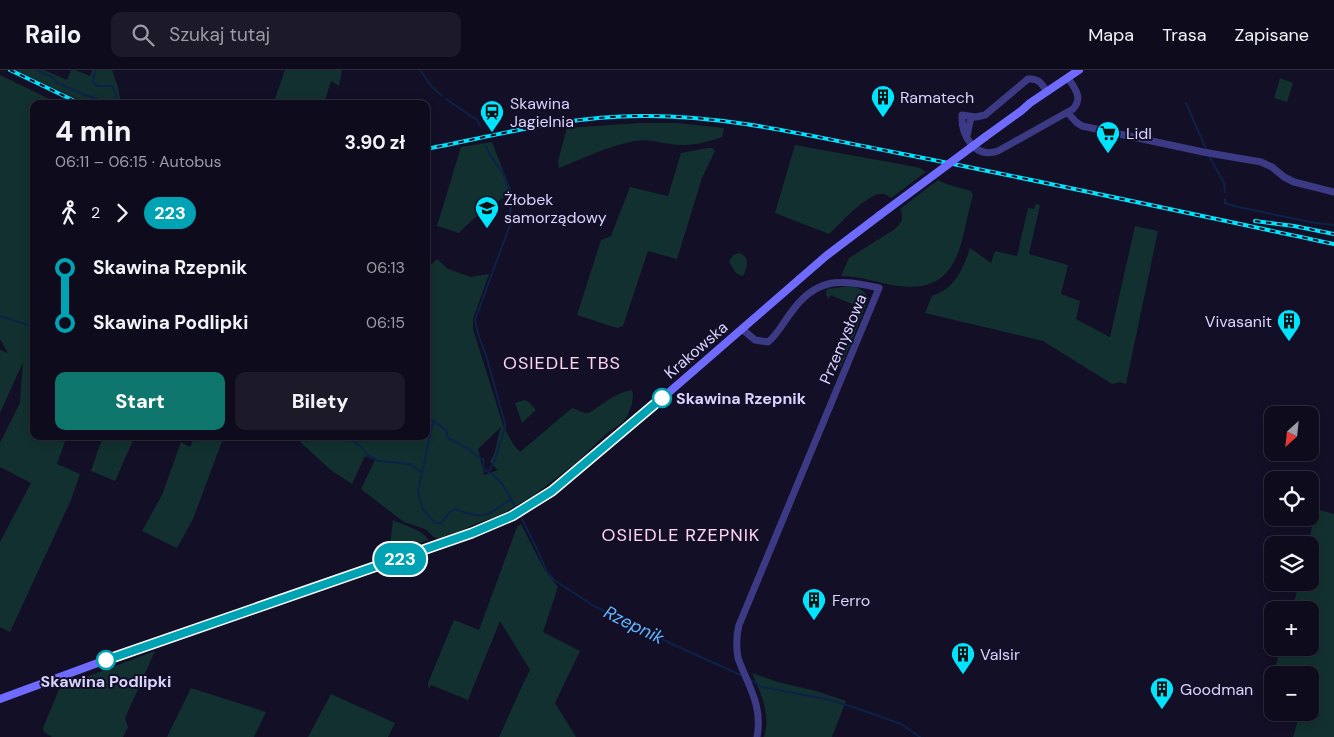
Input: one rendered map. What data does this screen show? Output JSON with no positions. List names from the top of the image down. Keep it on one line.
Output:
{"streets":{"main road":["Krakowska"],"street":["Przemysłowa"]},"crossings":[["Przemysłowa","Krakowska"]],"districts":["OSIEDLE TBS","OSIEDLE RZEPNIK"],"water":["Rzepnik"],"places":{"building":["Ramatech","Vivasanit","Ferro","Valsir","Goodman"],"station":["Skawina Jagielnia"],"supermarket":["Lidl"],"school or university":["Żłobek samorządowy"],"other":["Skawina Rzepnik","Skawina Podlipki"]},"lines":["bus line 223"],"north":"bottom left","page":{"header":"Railo","search":"Szukaj tutaj","nav":["Mapa","Trasa","Zapisane"],"on_map":"223","heading":["4 min","06:11 – 06:15 · Autobus","3.90 zł"],"legs":["2","223"],"list":[{"name":"Skawina Rzepnik","value":"06:13"},{"name":"Skawina Podlipki","value":"06:15"}],"buttons":["Start","Bilety"],"map_buttons":["+","−"]}}
